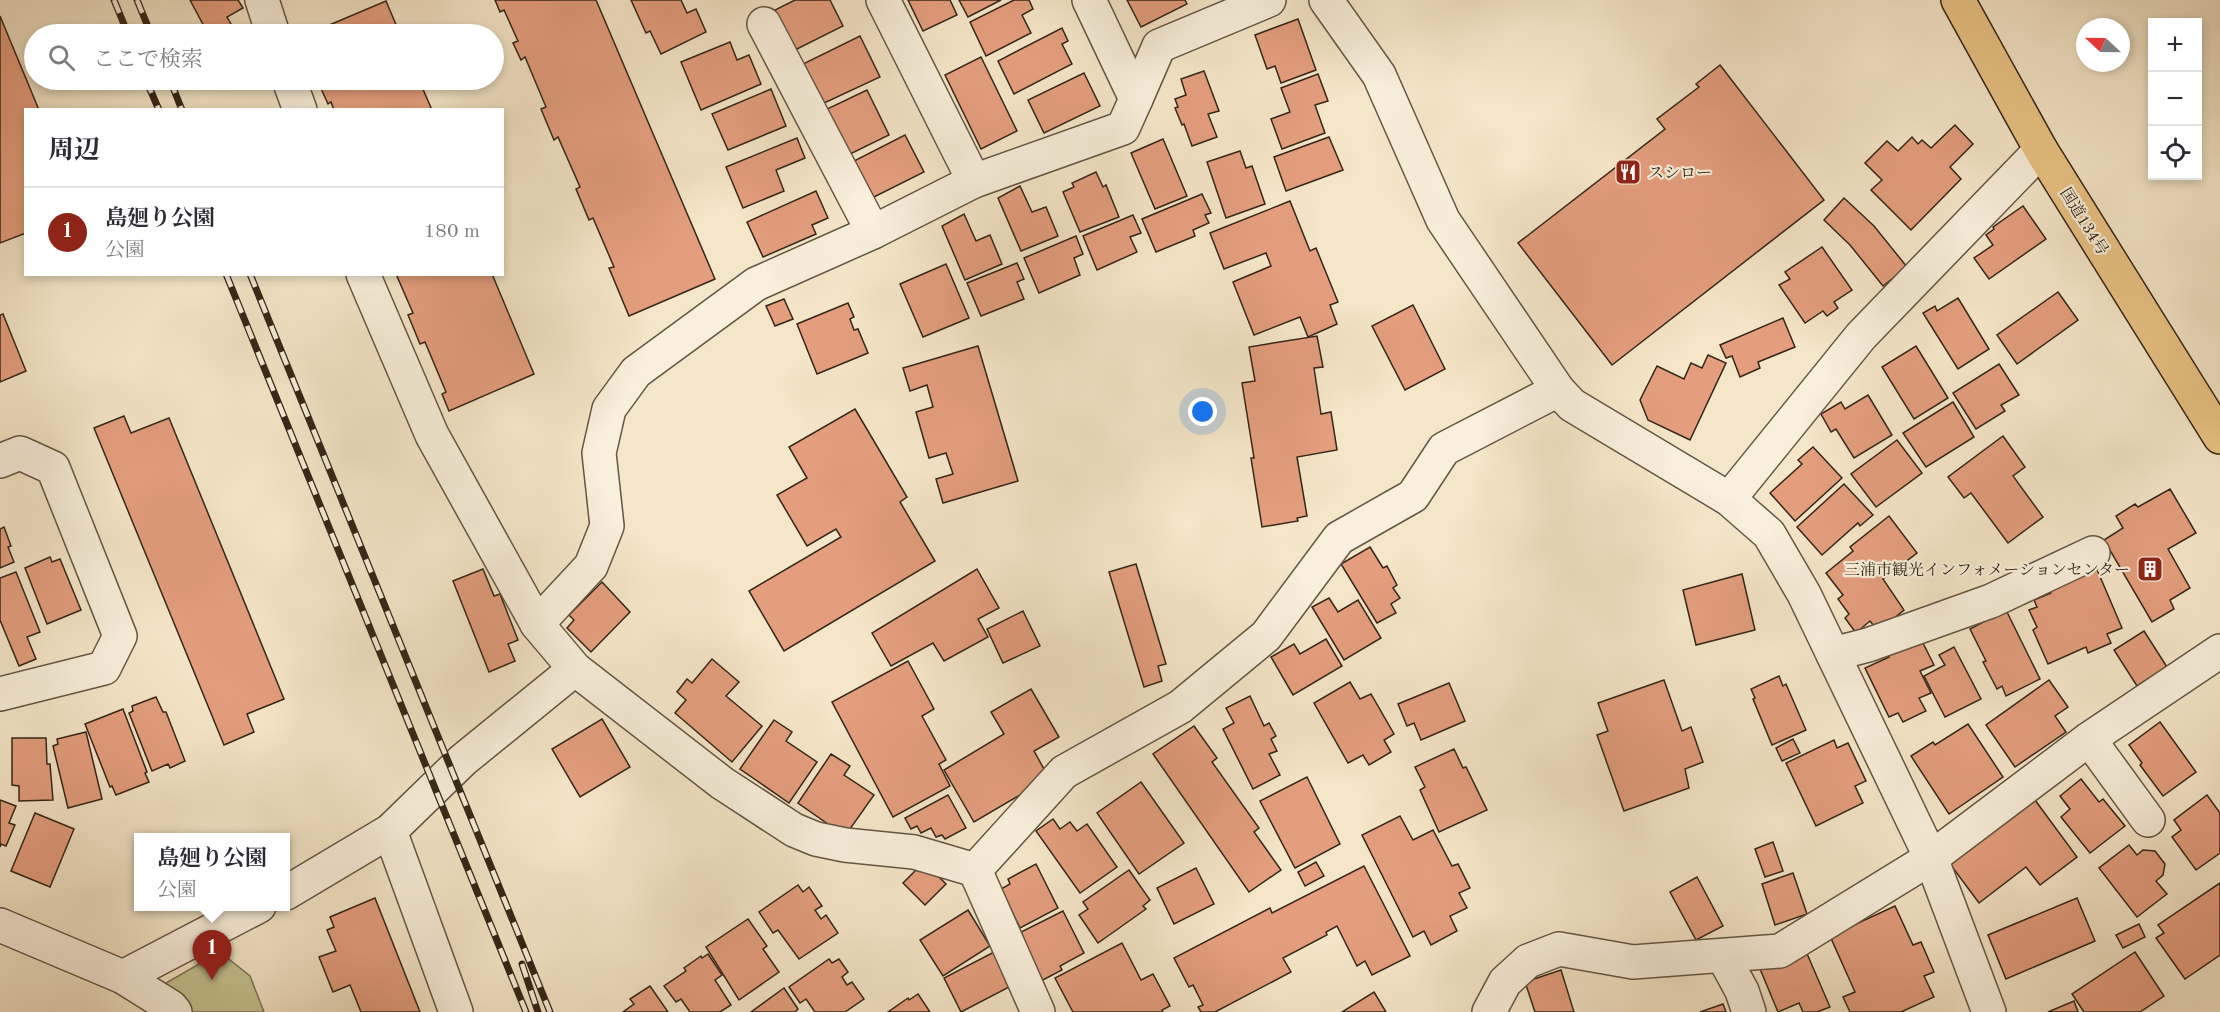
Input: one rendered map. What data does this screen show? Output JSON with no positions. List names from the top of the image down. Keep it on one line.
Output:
{"streets":{"highway":["国道134号"]},"places":{"restaurant":["スシロー"],"building":["三浦市観光インフォメーションセンター"]},"north":"left","page":{"map_buttons":["+","−"],"search":"ここで検索","heading":"周辺","list":[{"mark":"1","name":"島廻り公園","note":"公園","value":"180 m"}],"popup":["島廻り公園","公園"],"pins":"1"}}
